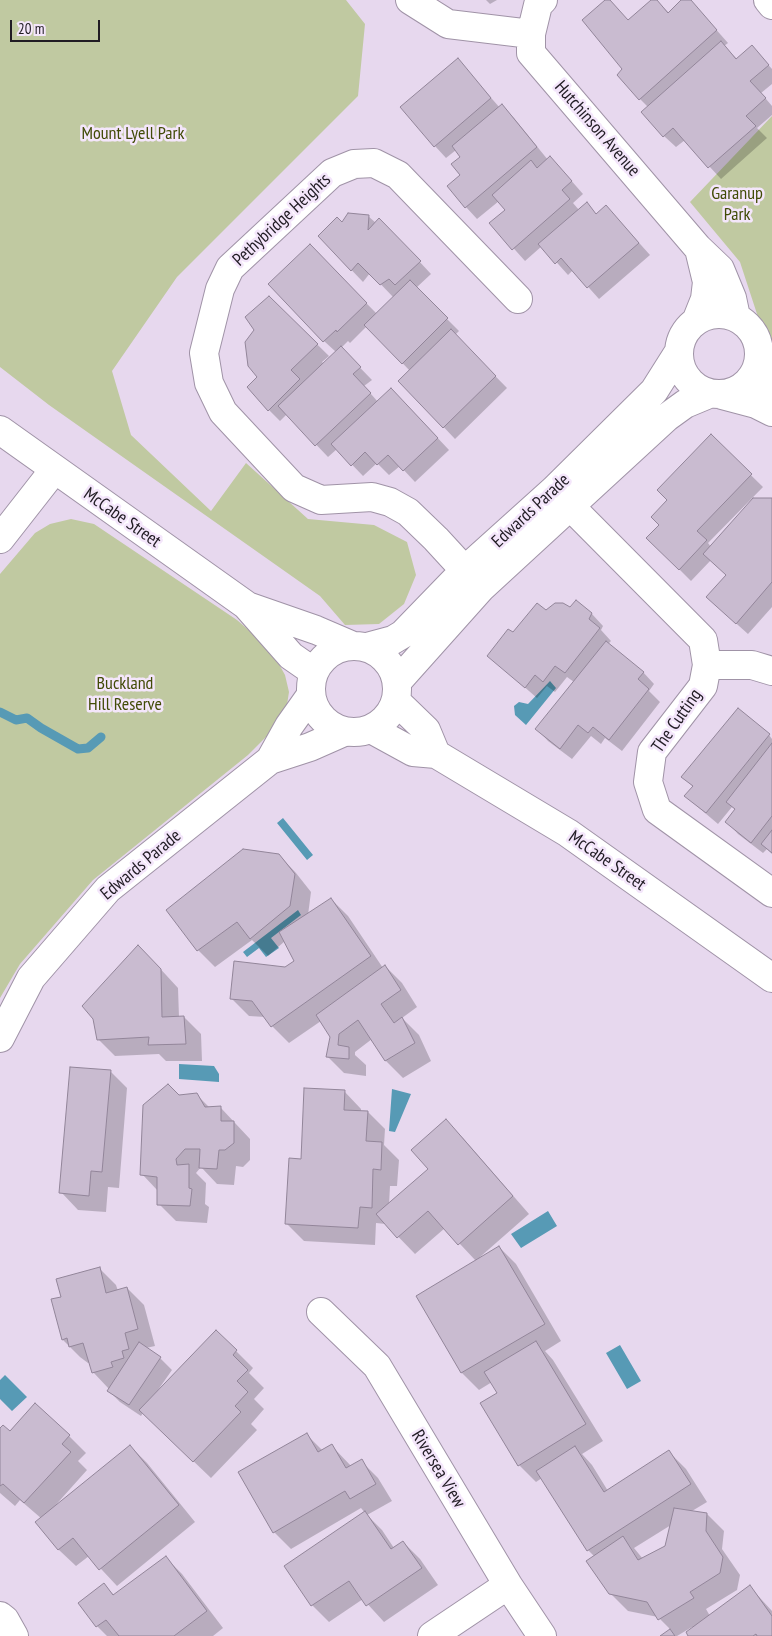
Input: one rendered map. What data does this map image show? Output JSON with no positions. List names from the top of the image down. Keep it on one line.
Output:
{"streets":{"street":["Hutchinson Avenue","Pethybridge Heights","Edwards Parade","McCabe Street","The Cutting","Riversea View"]},"crossings":[["Hutchinson Avenue","Edwards Parade"],["Pethybridge Heights","Edwards Parade"],["Edwards Parade","McCabe Street"],["Edwards Parade","The Cutting"]],"parks":["Mount Lyell Park","Garanup Park","Buckland Hill Reserve"],"scale_bar":"20 m"}
